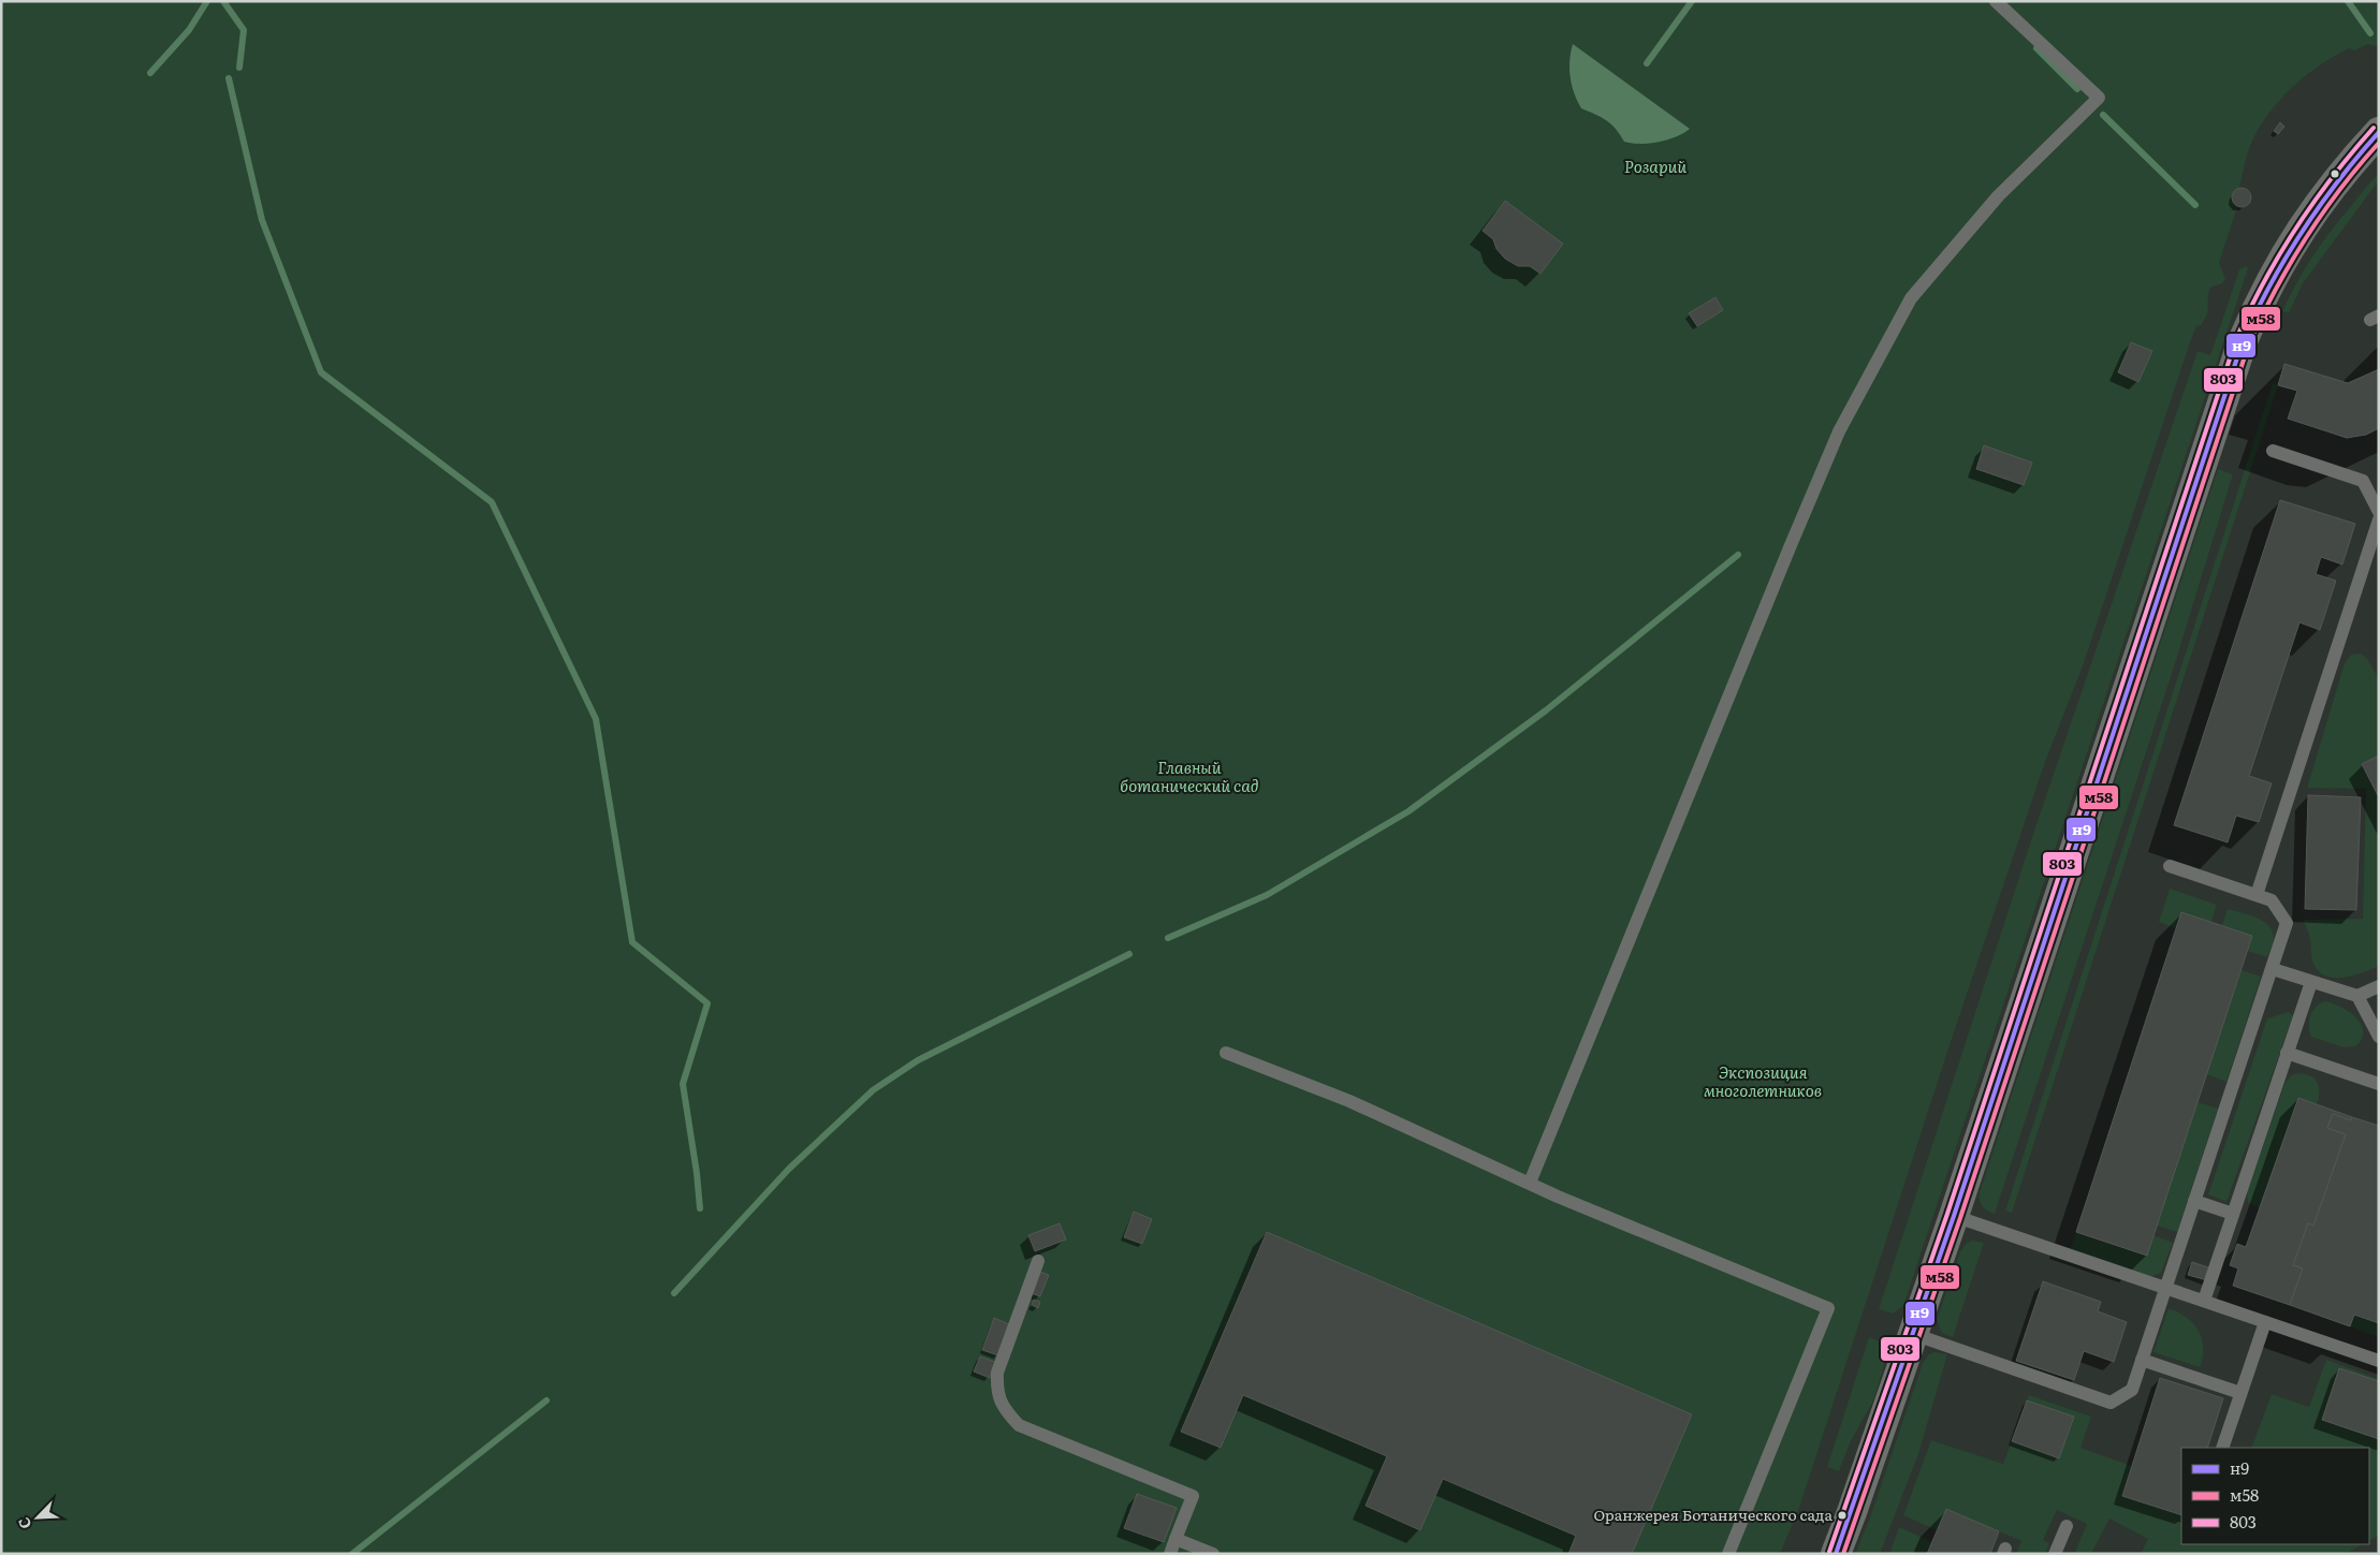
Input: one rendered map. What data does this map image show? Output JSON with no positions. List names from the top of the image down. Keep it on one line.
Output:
{"parks":["Розарий","Главный ботанический сад","Экспозиция многолетников"],"places":["Оранжерея Ботанического сада"],"lines":["transit line 803","transit line н9","transit line м58"],"legend":["н9","м58","803"],"north":"bottom left"}
